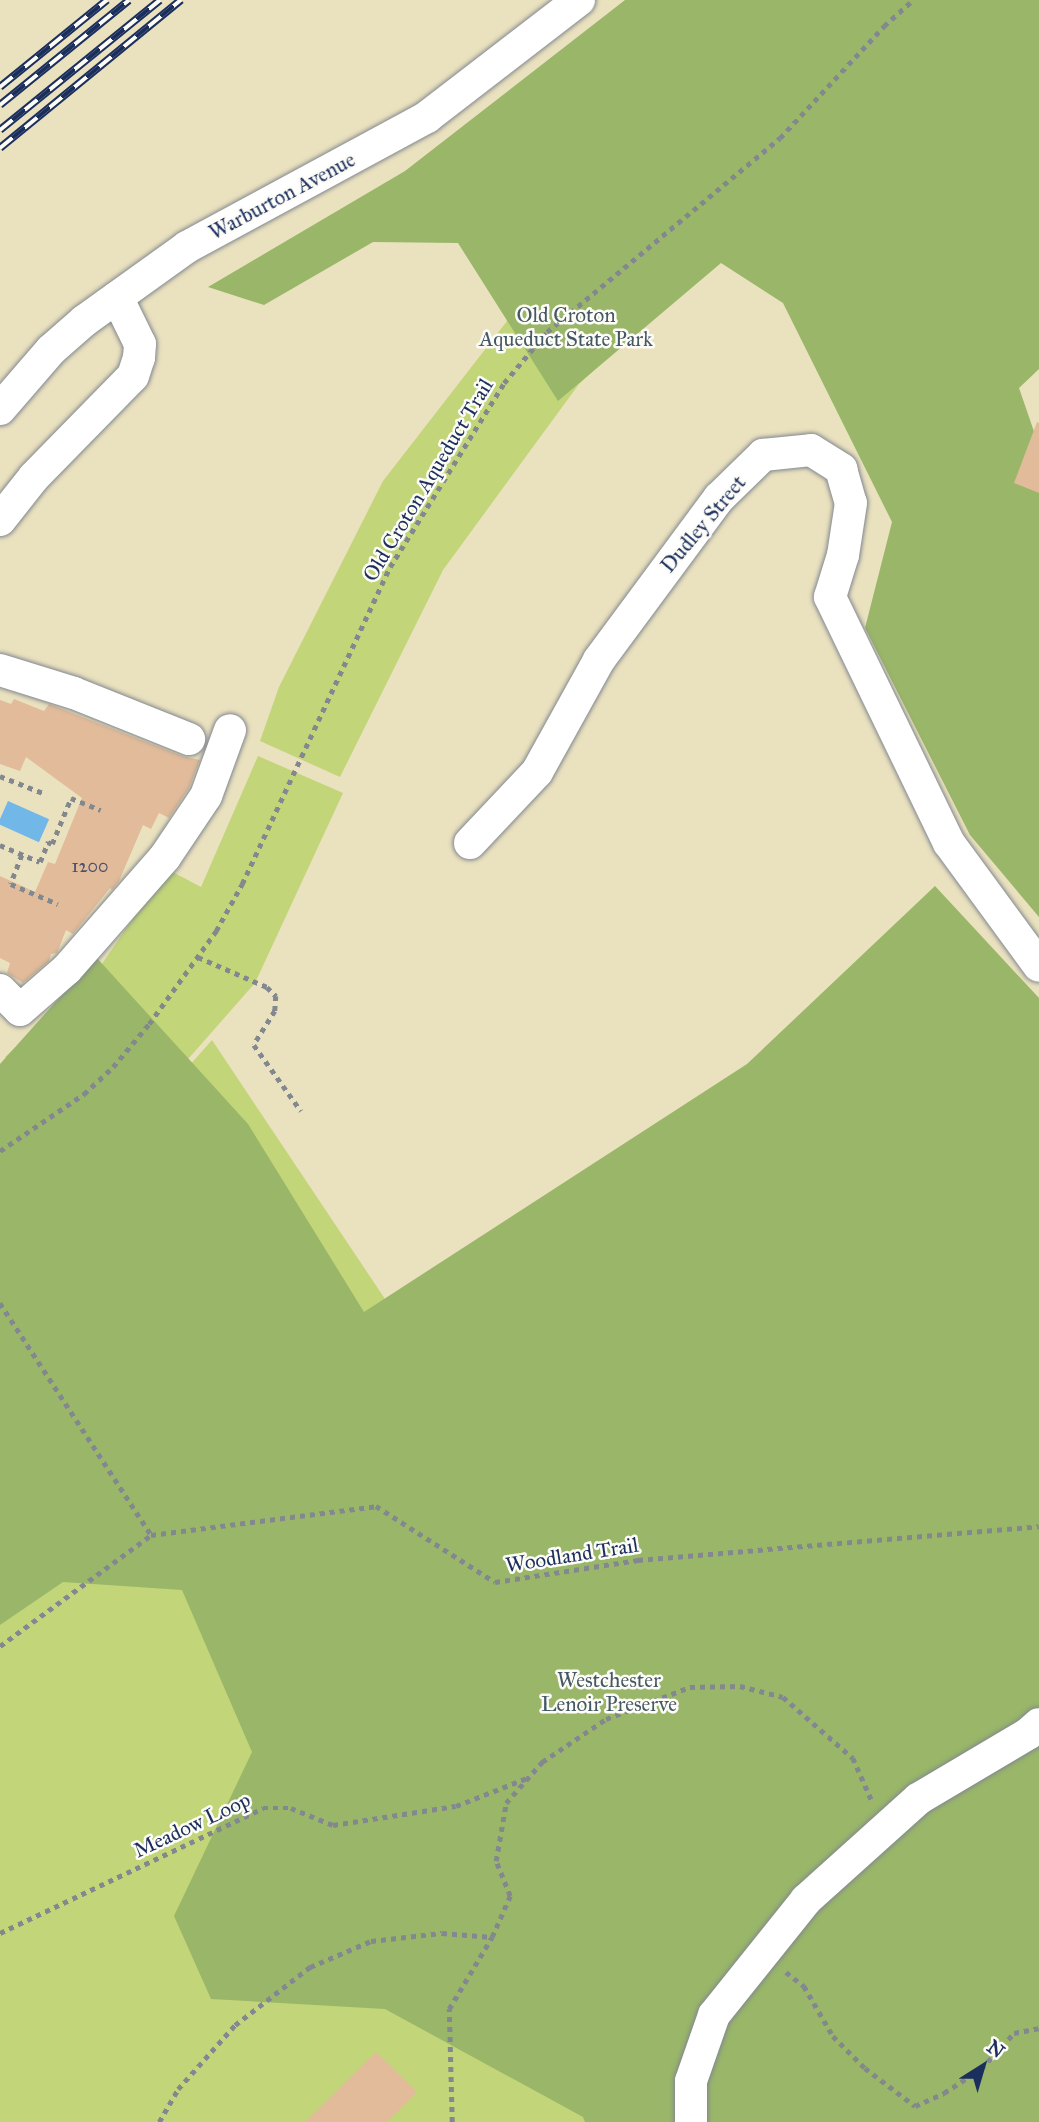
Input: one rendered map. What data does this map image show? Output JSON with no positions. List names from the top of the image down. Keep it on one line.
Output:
{"streets":{"street":["Warburton Avenue","Dudley Street"],"path":["Old Croton Aqueduct Trail","Woodland Trail","Meadow Loop"]},"parks":["Old Croton Aqueduct State Park","Westchester Lenoir Preserve"],"house_numbers":["1200"],"north":"top right"}
